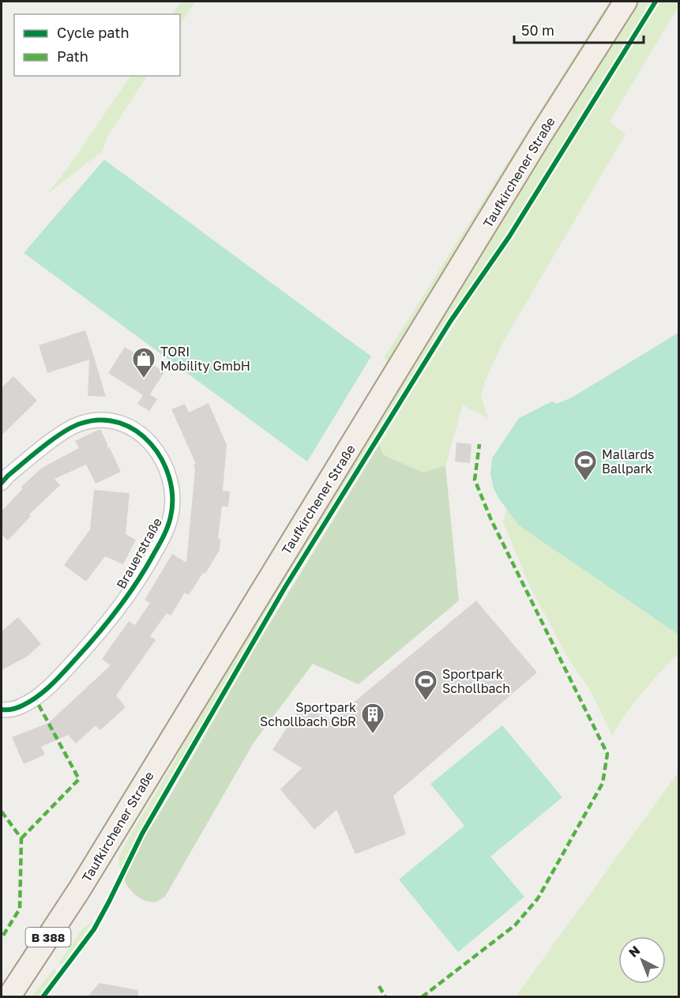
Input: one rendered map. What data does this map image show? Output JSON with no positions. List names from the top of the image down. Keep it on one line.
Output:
{"streets":{"main road":["Taufkirchener Straße","B 388"],"street":["Brauerstraße"]},"places":{"shop":["TORI Mobility GmbH"],"sports":["Mallards Ballpark","Sportpark Schollbach"],"building":["Sportpark Schollbach GbR"]},"legend":["Cycle path","Path"],"scale_bar":"50 m","north":"top left"}
